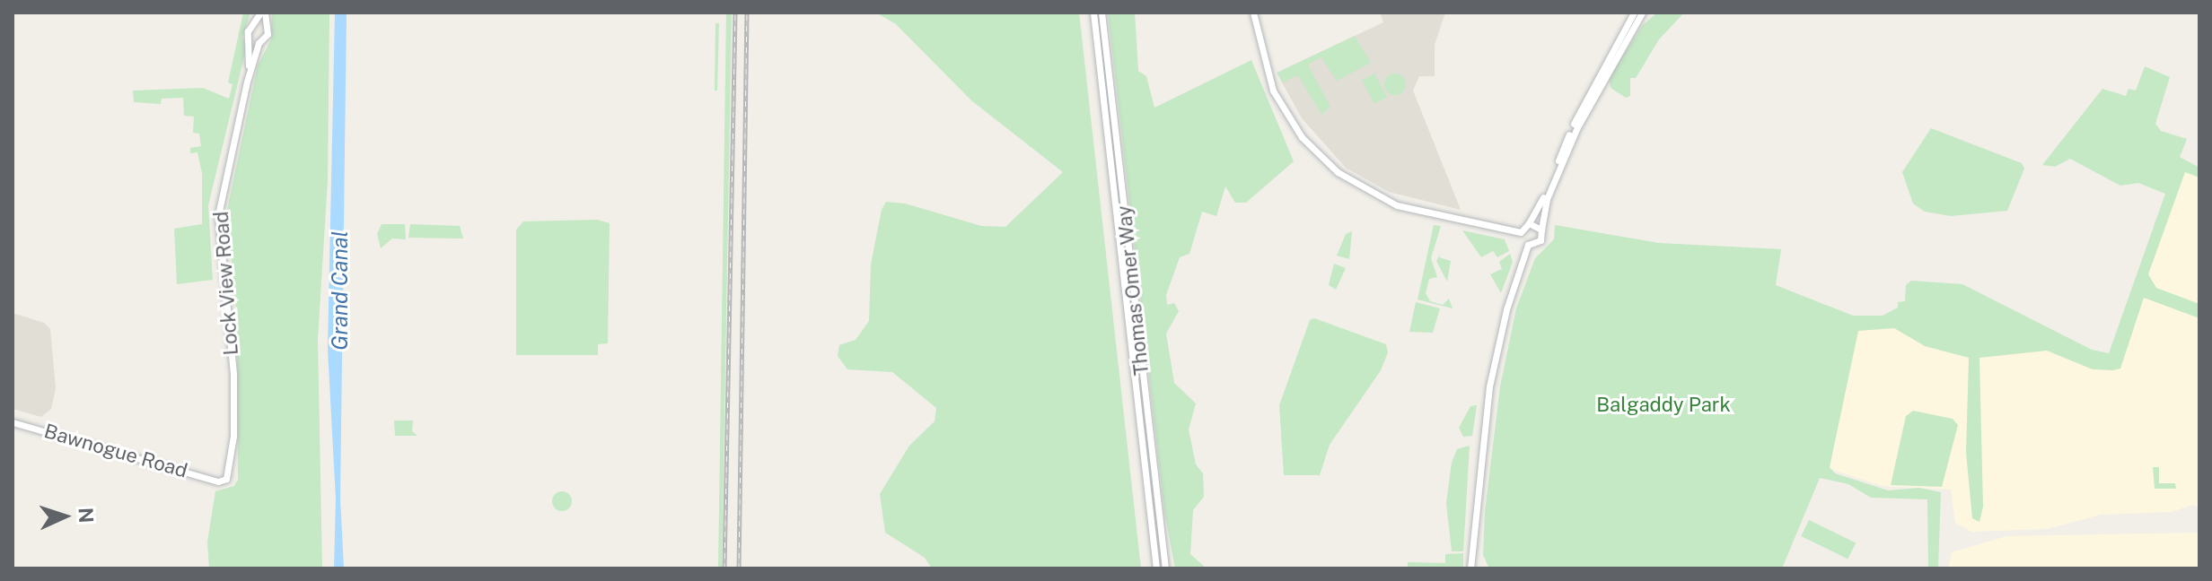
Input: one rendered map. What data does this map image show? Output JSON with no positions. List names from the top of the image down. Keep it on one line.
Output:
{"streets":{"street":["Lock View Road","Thomas Omer Way","Bawnogue Road"]},"crossings":[["Lock View Road","Bawnogue Road"]],"water":["Grand Canal"],"parks":["Balgaddy Park"],"north":"right"}
